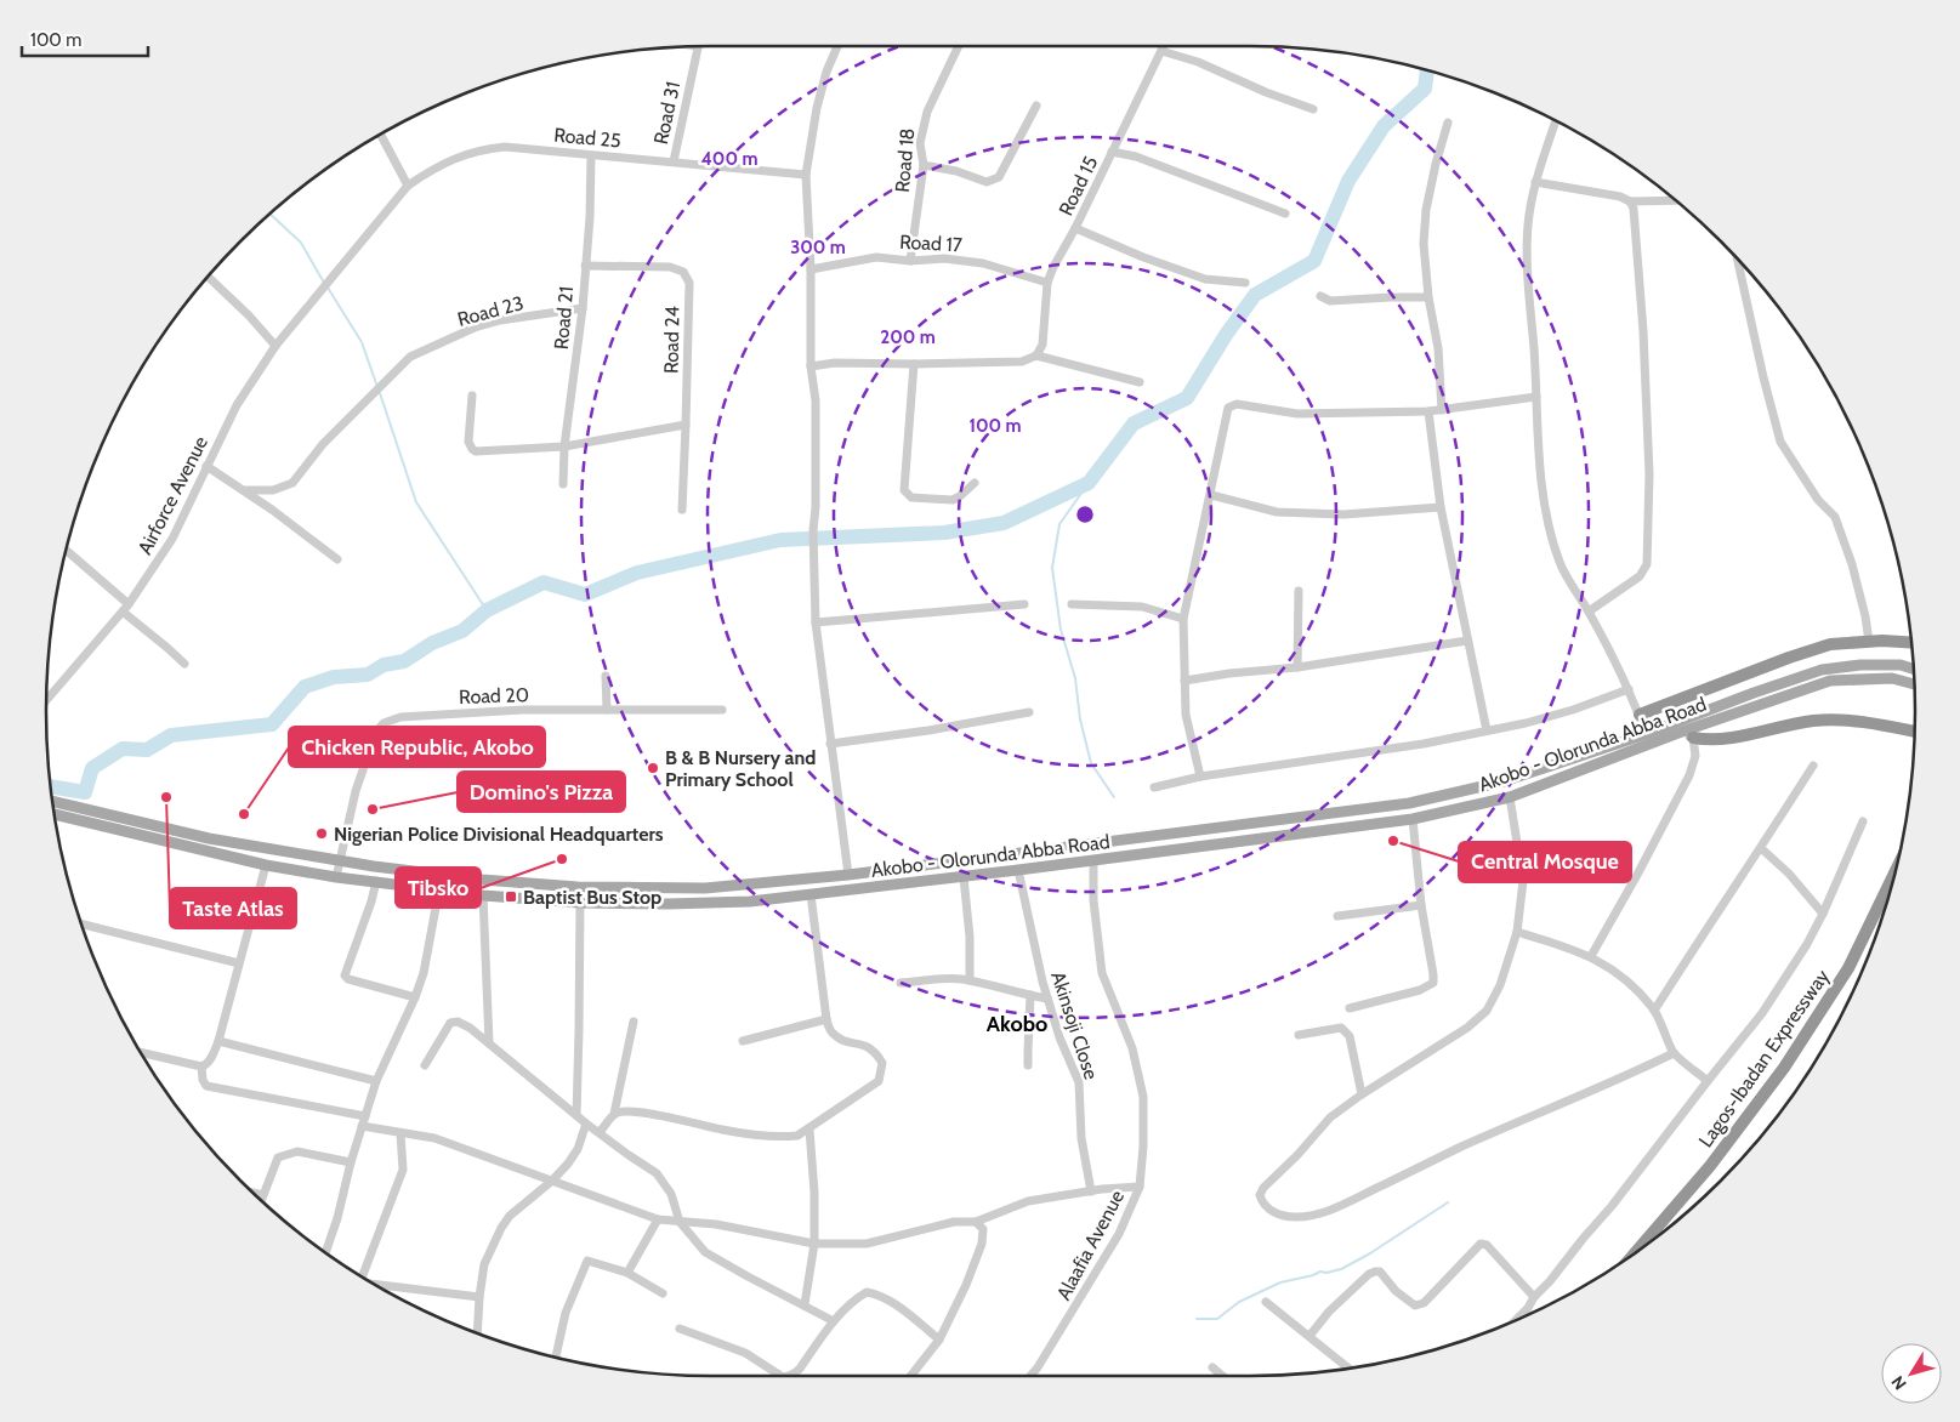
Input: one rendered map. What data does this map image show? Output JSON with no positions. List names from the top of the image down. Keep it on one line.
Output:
{"streets":{"highway":["Lagos-Ibadan Expressway"],"main road":["Akobo - Olorunda Abba Road"],"street":["Road 31","Road 25","Road 18","Road 15","Road 17","Road 23","Road 21","Road 24","Airforce Avenue","Road 20","Akinsoji Close","Alaafia Avenue"]},"crossings":[["Road 31","Road 25"],["Road 25","Road 21"],["Road 25","Airforce Avenue"],["Road 18","Road 17"],["Road 15","Road 17"],["Road 23","Road 21"],["Road 21","Road 24"],["Road 20","Akobo - Olorunda Abba Road"],["Akobo - Olorunda Abba Road","Akinsoji Close"],["Akobo - Olorunda Abba Road","Alaafia Avenue"]],"districts":["Akobo"],"places":{"other":["B & B Nursery and Primary School","Taste Atlas","Domino's Pizza","Chicken Republic, Akobo","Nigerian Police Divisional Headquarters","Central Mosque","Tibsko"],"transit":["Baptist Bus Stop"]},"scale_bar":"100 m","north":"bottom left","rings":["400 m","300 m","200 m","100 m"]}
